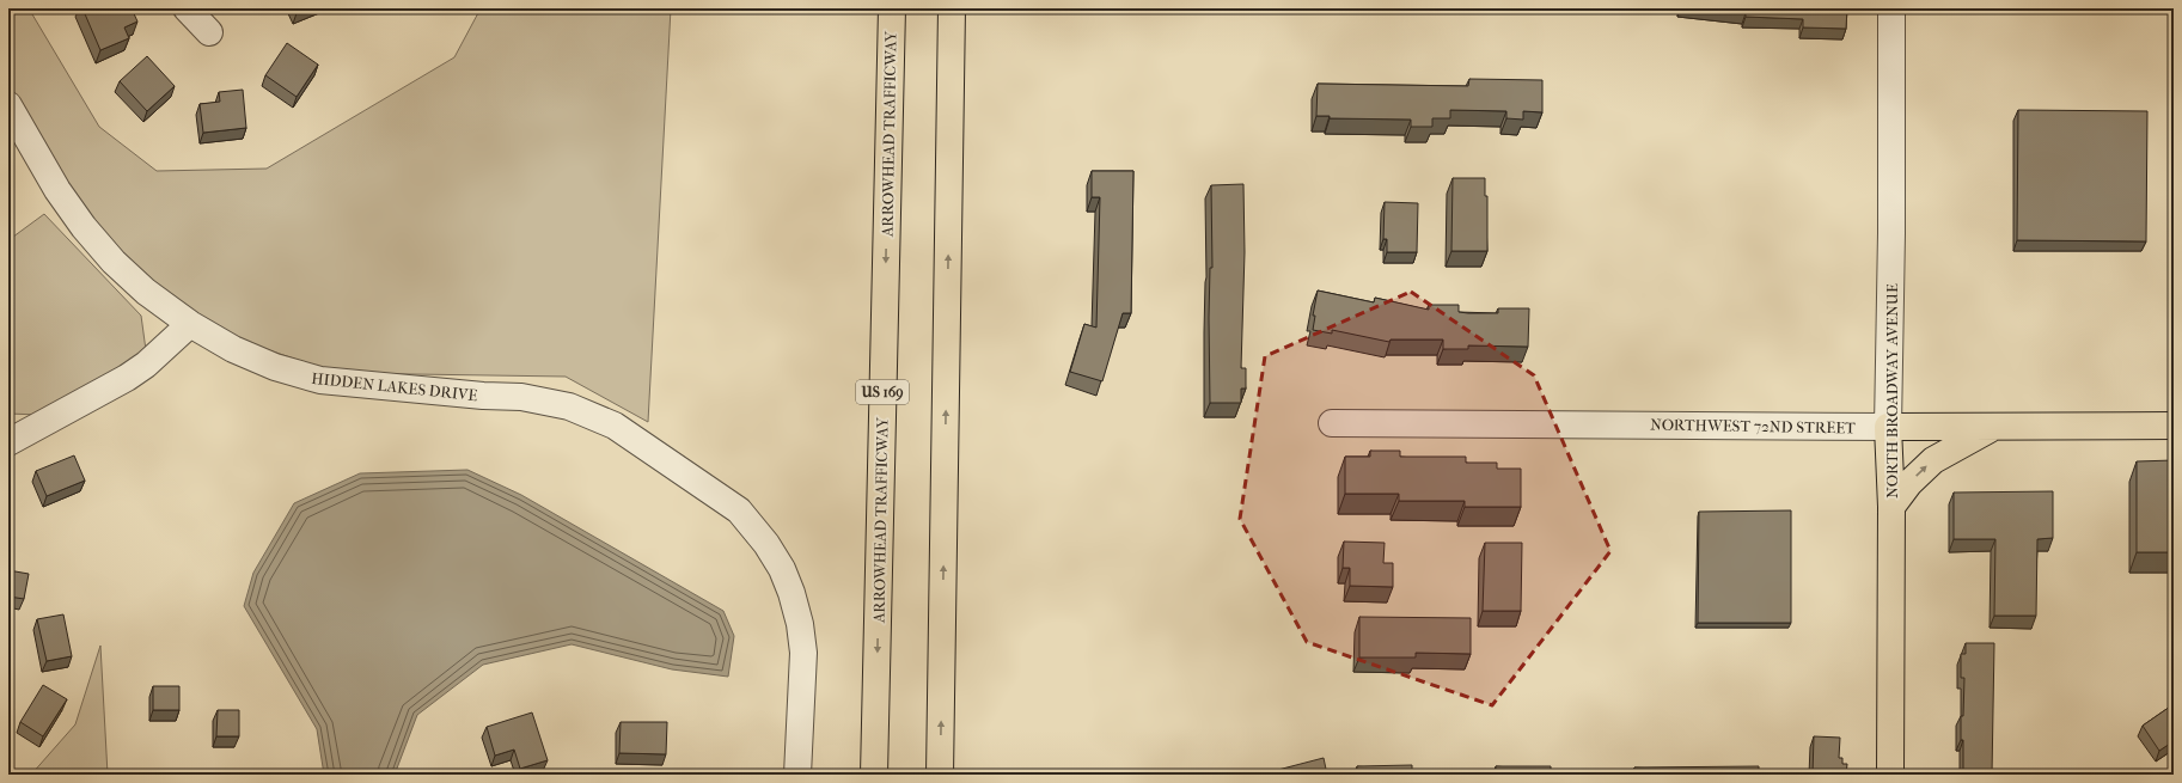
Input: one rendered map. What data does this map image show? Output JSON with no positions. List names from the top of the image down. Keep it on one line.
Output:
{"streets":{"main road":["ARROWHEAD TRAFFICWAY","NORTH BROADWAY AVENUE","US 169","NORTHWEST 72ND STREET"],"street":["HIDDEN LAKES DRIVE"]},"crossings":[["NORTH BROADWAY AVENUE","NORTHWEST 72ND STREET"]]}
